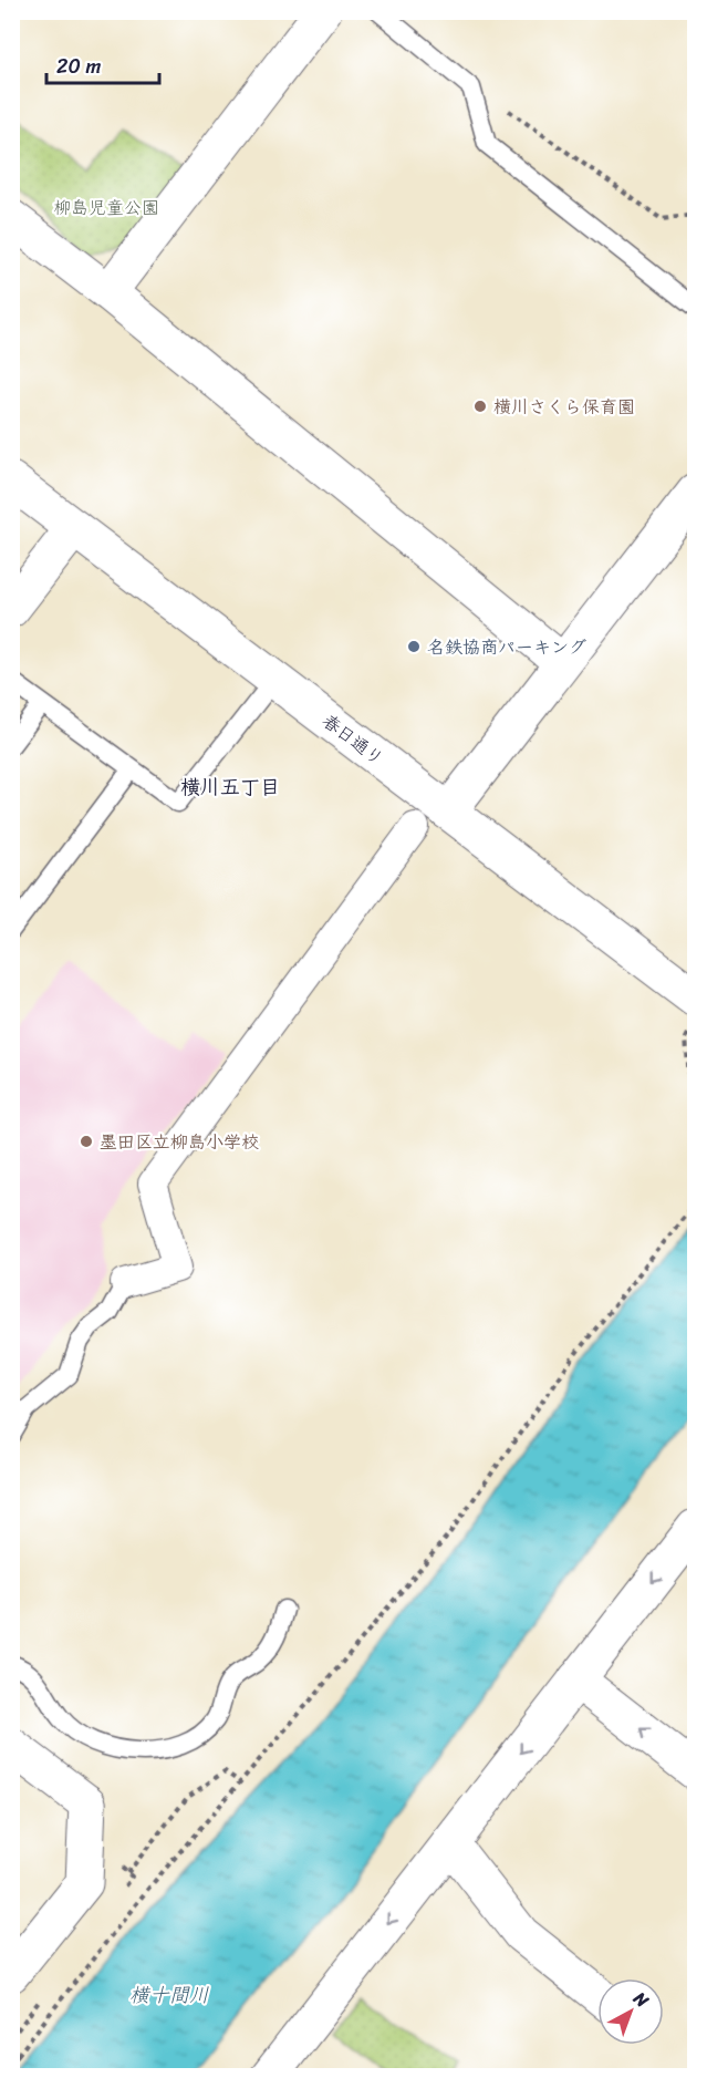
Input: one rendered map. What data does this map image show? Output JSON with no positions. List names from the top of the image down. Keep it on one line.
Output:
{"streets":{"street":["春日通り"]},"districts":["横川五丁目"],"water":["横十間川"],"parks":["柳島児童公園"],"places":["横川さくら保育園","名鉄協商パーキング","墨田区立柳島小学校"],"scale_bar":"20 m","north":"top right"}
